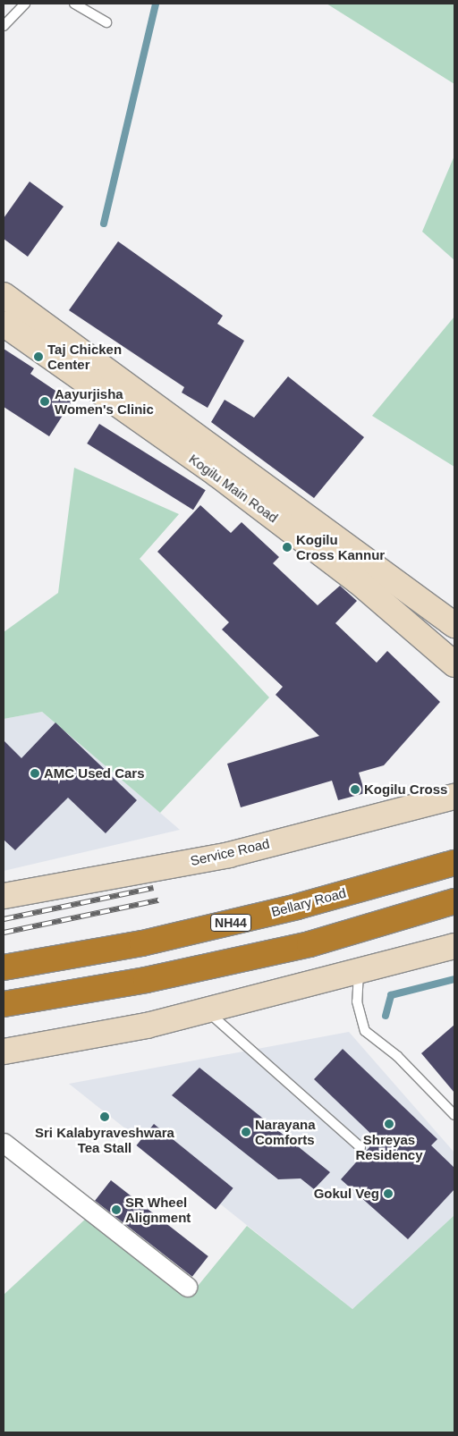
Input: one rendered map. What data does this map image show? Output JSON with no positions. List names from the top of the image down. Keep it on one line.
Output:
{"streets":{"highway":["Bellary Road","NH44"],"main road":["Kogilu Main Road","Service Road"]},"places":["Taj Chicken Center","Aayurjisha Women's Clinic","Kogilu Cross Kannur","AMC Used Cars","Kogilu Cross","Sri Kalabyraveshwara Tea Stall","Shreyas Residency","Narayana Comforts","Gokul Veg","SR Wheel Alignment"]}
